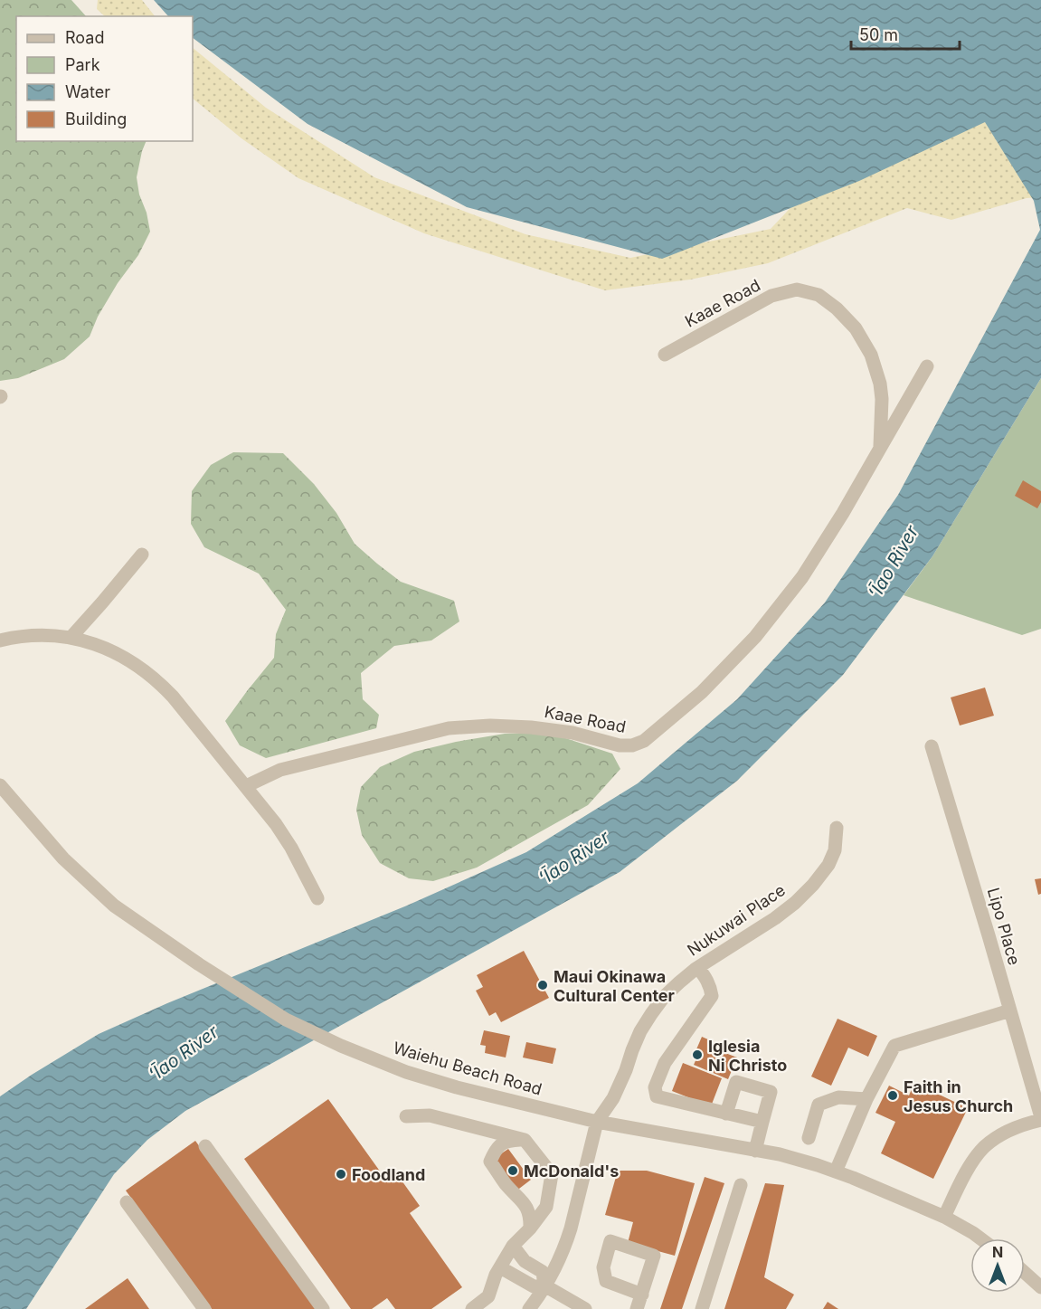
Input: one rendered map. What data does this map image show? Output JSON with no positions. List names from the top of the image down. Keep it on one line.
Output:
{"streets":{"street":["Kaae Road","Nukuwai Place","Lipo Place","Waiehu Beach Road"]},"crossings":[["Nukuwai Place","Waiehu Beach Road"]],"water":["ʻĪao River"],"places":["Maui Okinawa Cultural Center","Iglesia Ni Christo","Faith in Jesus Church","McDonald's","Foodland"],"legend":["Road","Park","Water","Building"],"scale_bar":"50 m","north":"top"}
